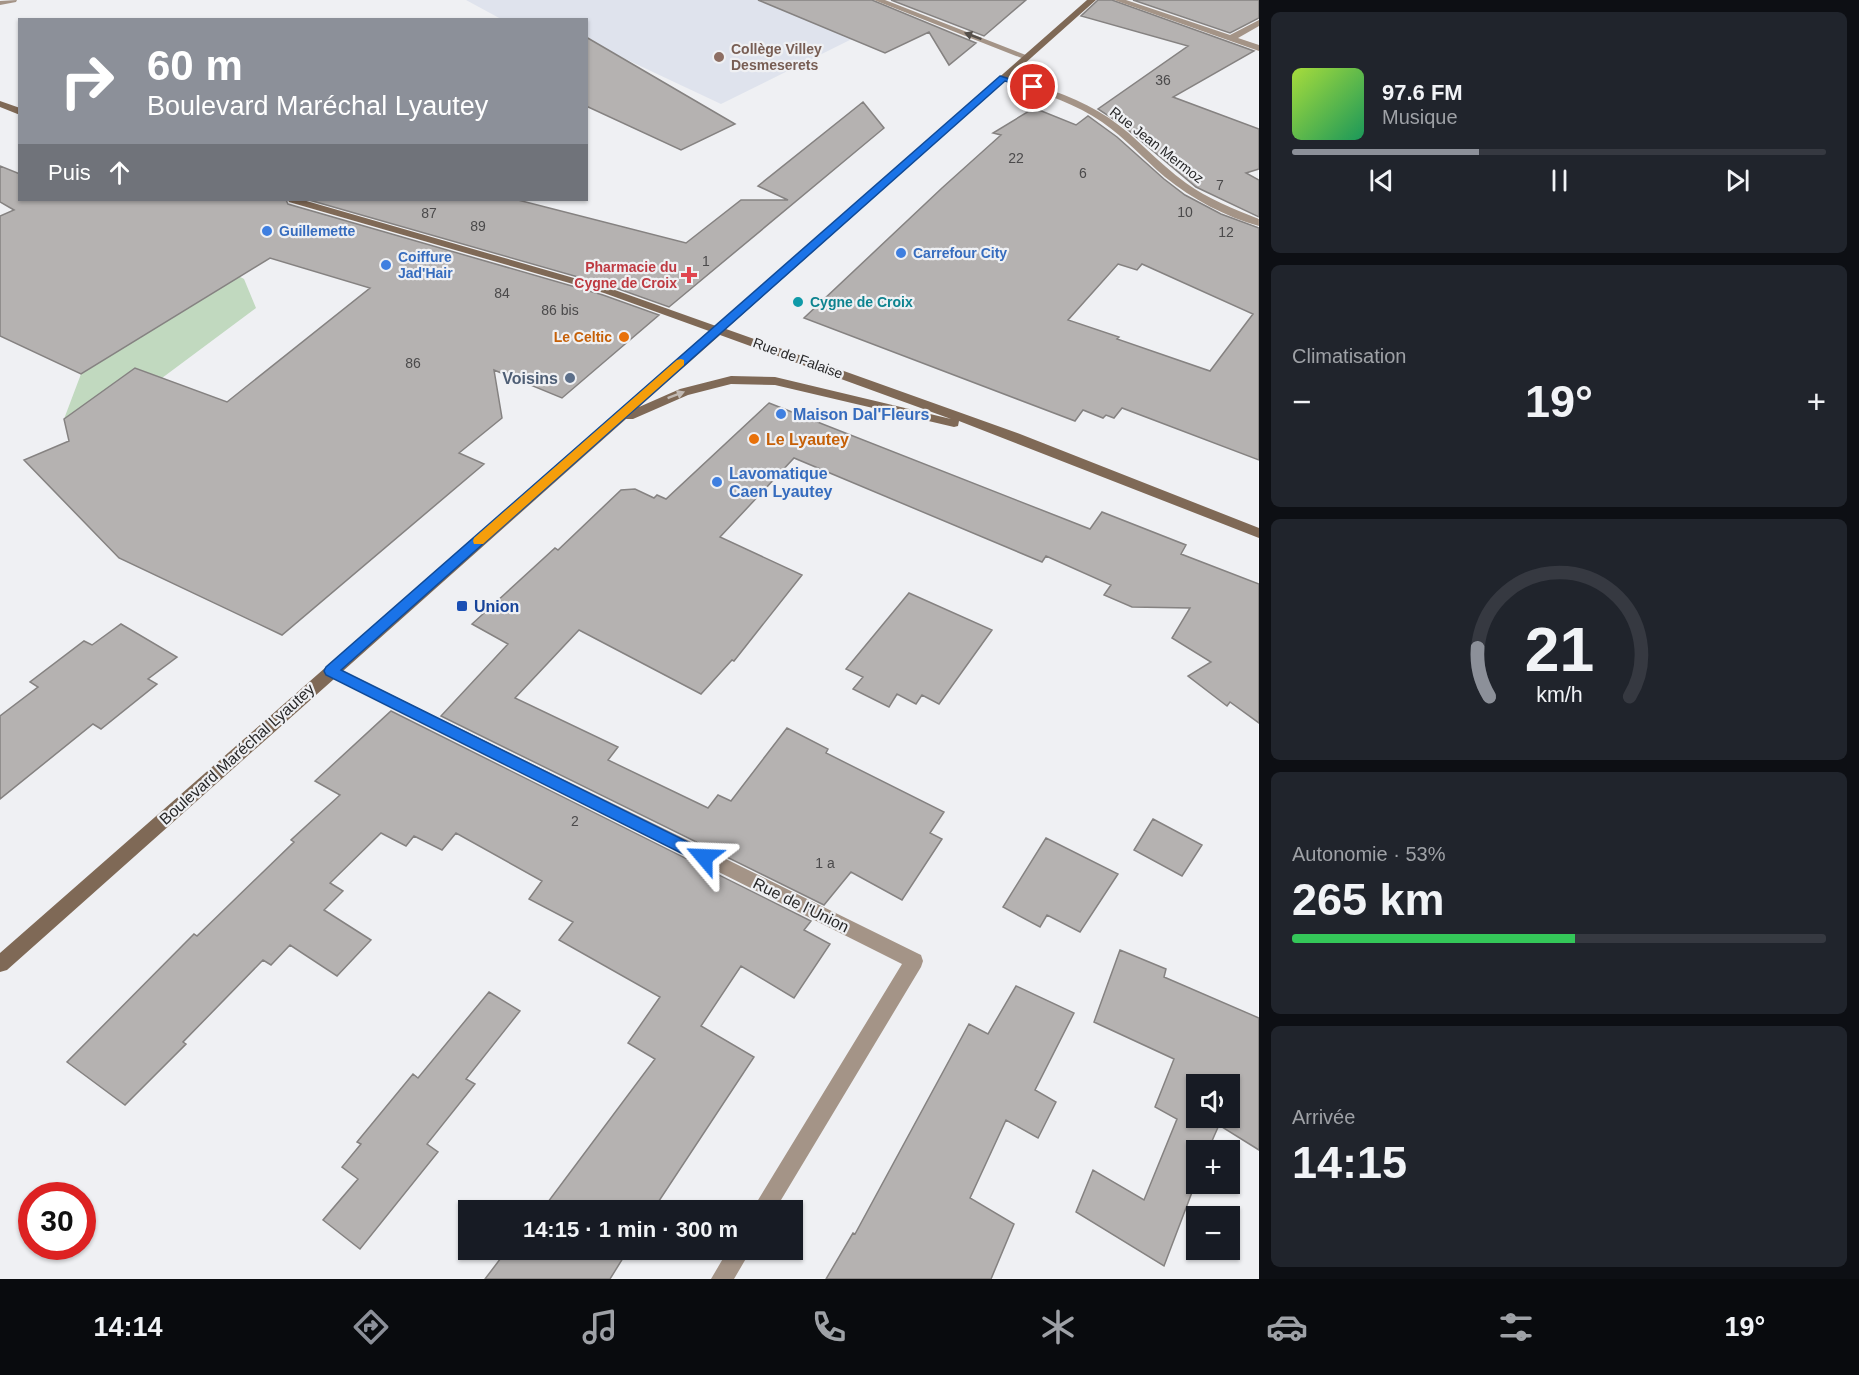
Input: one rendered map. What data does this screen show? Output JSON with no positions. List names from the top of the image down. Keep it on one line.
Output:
{"streets":{"main road":["Rue de Falaise","Boulevard Maréchal Lyautey"],"street":["Rue Jean Mermoz","Rue de l'Union"]},"crossings":[["Rue Jean Mermoz","Boulevard Maréchal Lyautey"],["Rue de Falaise","Boulevard Maréchal Lyautey"],["Boulevard Maréchal Lyautey","Rue de l'Union"]],"places":{"other":["Collège Villey Desmeserets","Guillemette","Carrefour City","Coiffure Jad'Hair","Cygne de Croix","Le Celtic","Voisins","Maison Dal'Fleurs","Le Lyautey","Lavomatique Caen Lyautey"],"health":["Pharmacie du Cygne de Croix"],"transit":["Union"]},"house_numbers":["36","22","6","7","10","87","89","12","1","84","86 bis","86","2","1 a"],"page":{"turn":["60 m","Boulevard Maréchal Lyautey"],"song":["97.6 FM","Musique"],"then":"Puis","tile":["Climatisation",["Autonomie · 53%","265 km"],["Arrivée","14:15"]],"heat":["−","19°","+"],"map_buttons":["+","−"],"limit":"30","trip":"14:15 · 1 min · 300 m","tabs":["14:14","19°"],"gauge":["21","km/h"]}}
